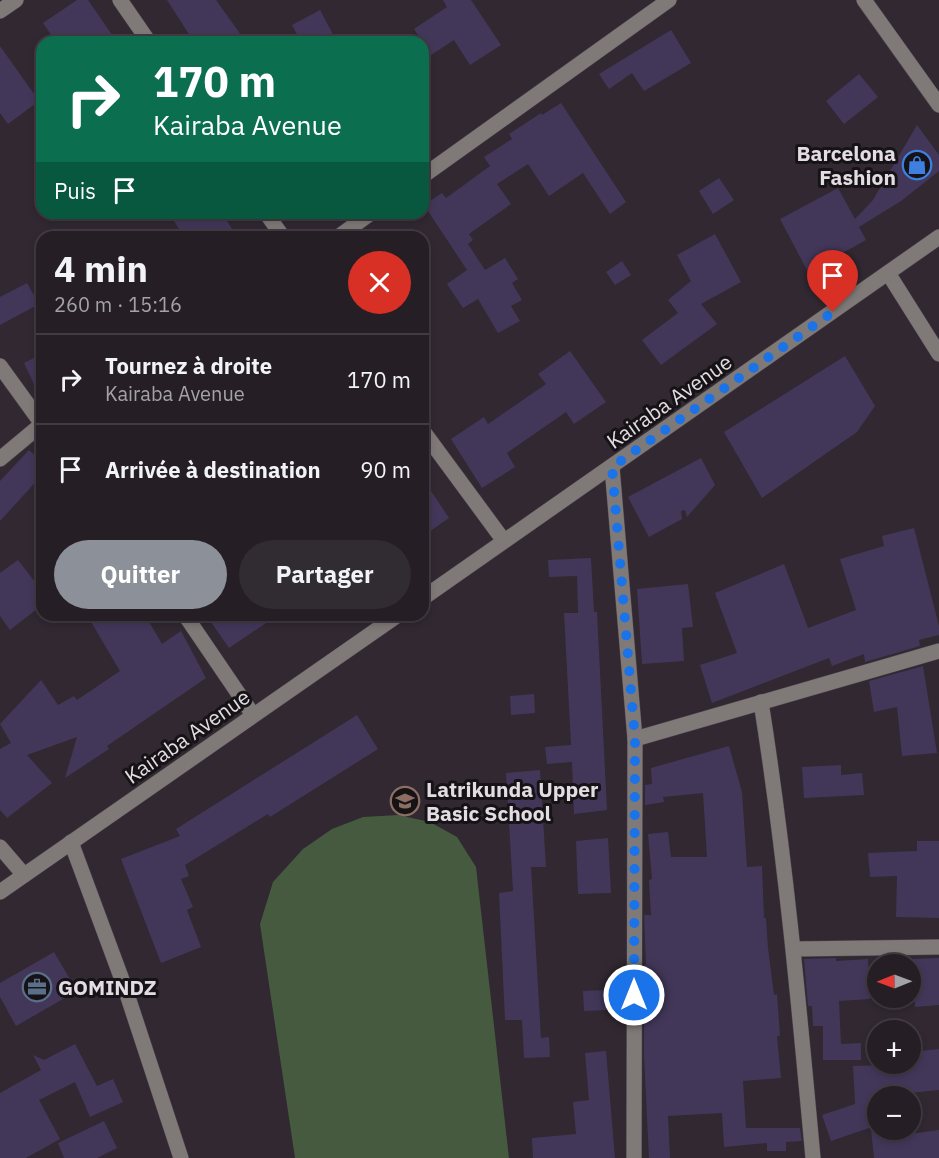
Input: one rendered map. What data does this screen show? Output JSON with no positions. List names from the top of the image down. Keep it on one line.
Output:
{"streets":{"street":["Kairaba Avenue"]},"places":{"shop":["Barcelona Fashion"],"school or university":["Latrikunda Upper Basic School"],"office":["GOMINDZ"]},"north":"left","page":{"turn":["170 m","Kairaba Avenue"],"then":"Puis","heading":["4 min","260 m · 15:16"],"list":[{"name":"Tournez à droite","note":"Kairaba Avenue","value":"170 m"},{"name":"Arrivée à destination","value":"90 m"}],"buttons":["Quitter","Partager"],"map_buttons":["+","−"]}}
